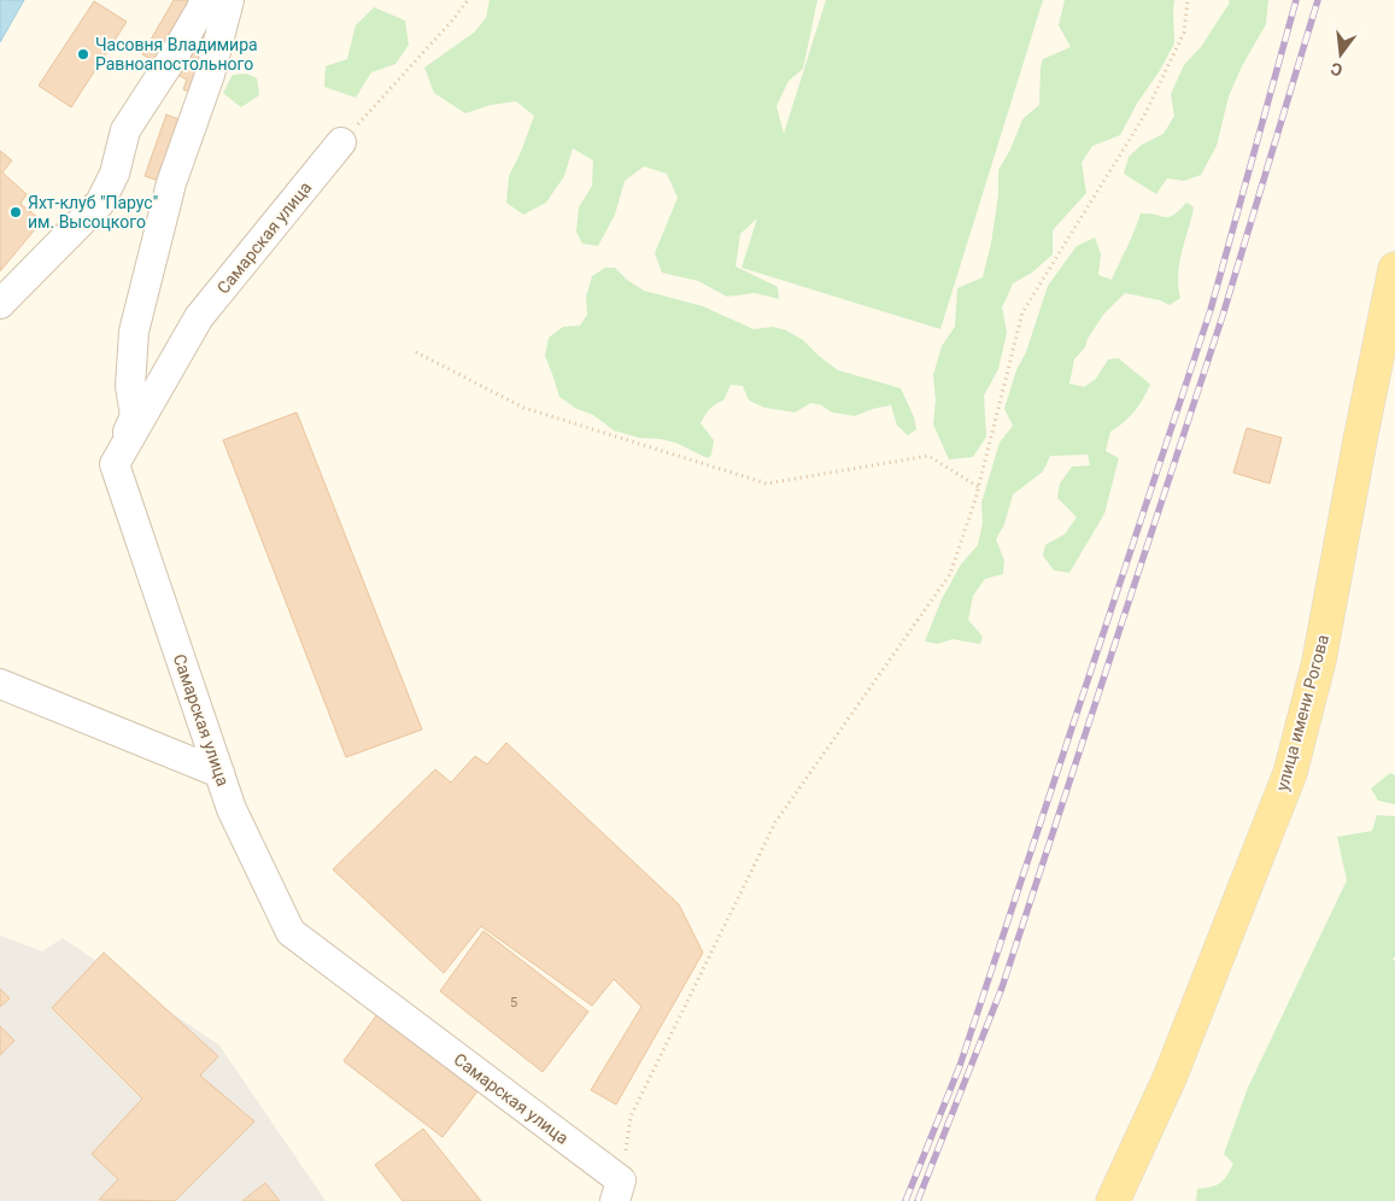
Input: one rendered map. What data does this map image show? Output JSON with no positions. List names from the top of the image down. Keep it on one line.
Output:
{"streets":{"main road":["улица имени Рогова"],"street":["Самарская улица"]},"places":["Часовня Владимира Равноапостольного","Яхт-клуб \"Парус\" им. Высоцкого"],"house_numbers":["5"],"north":"bottom"}
